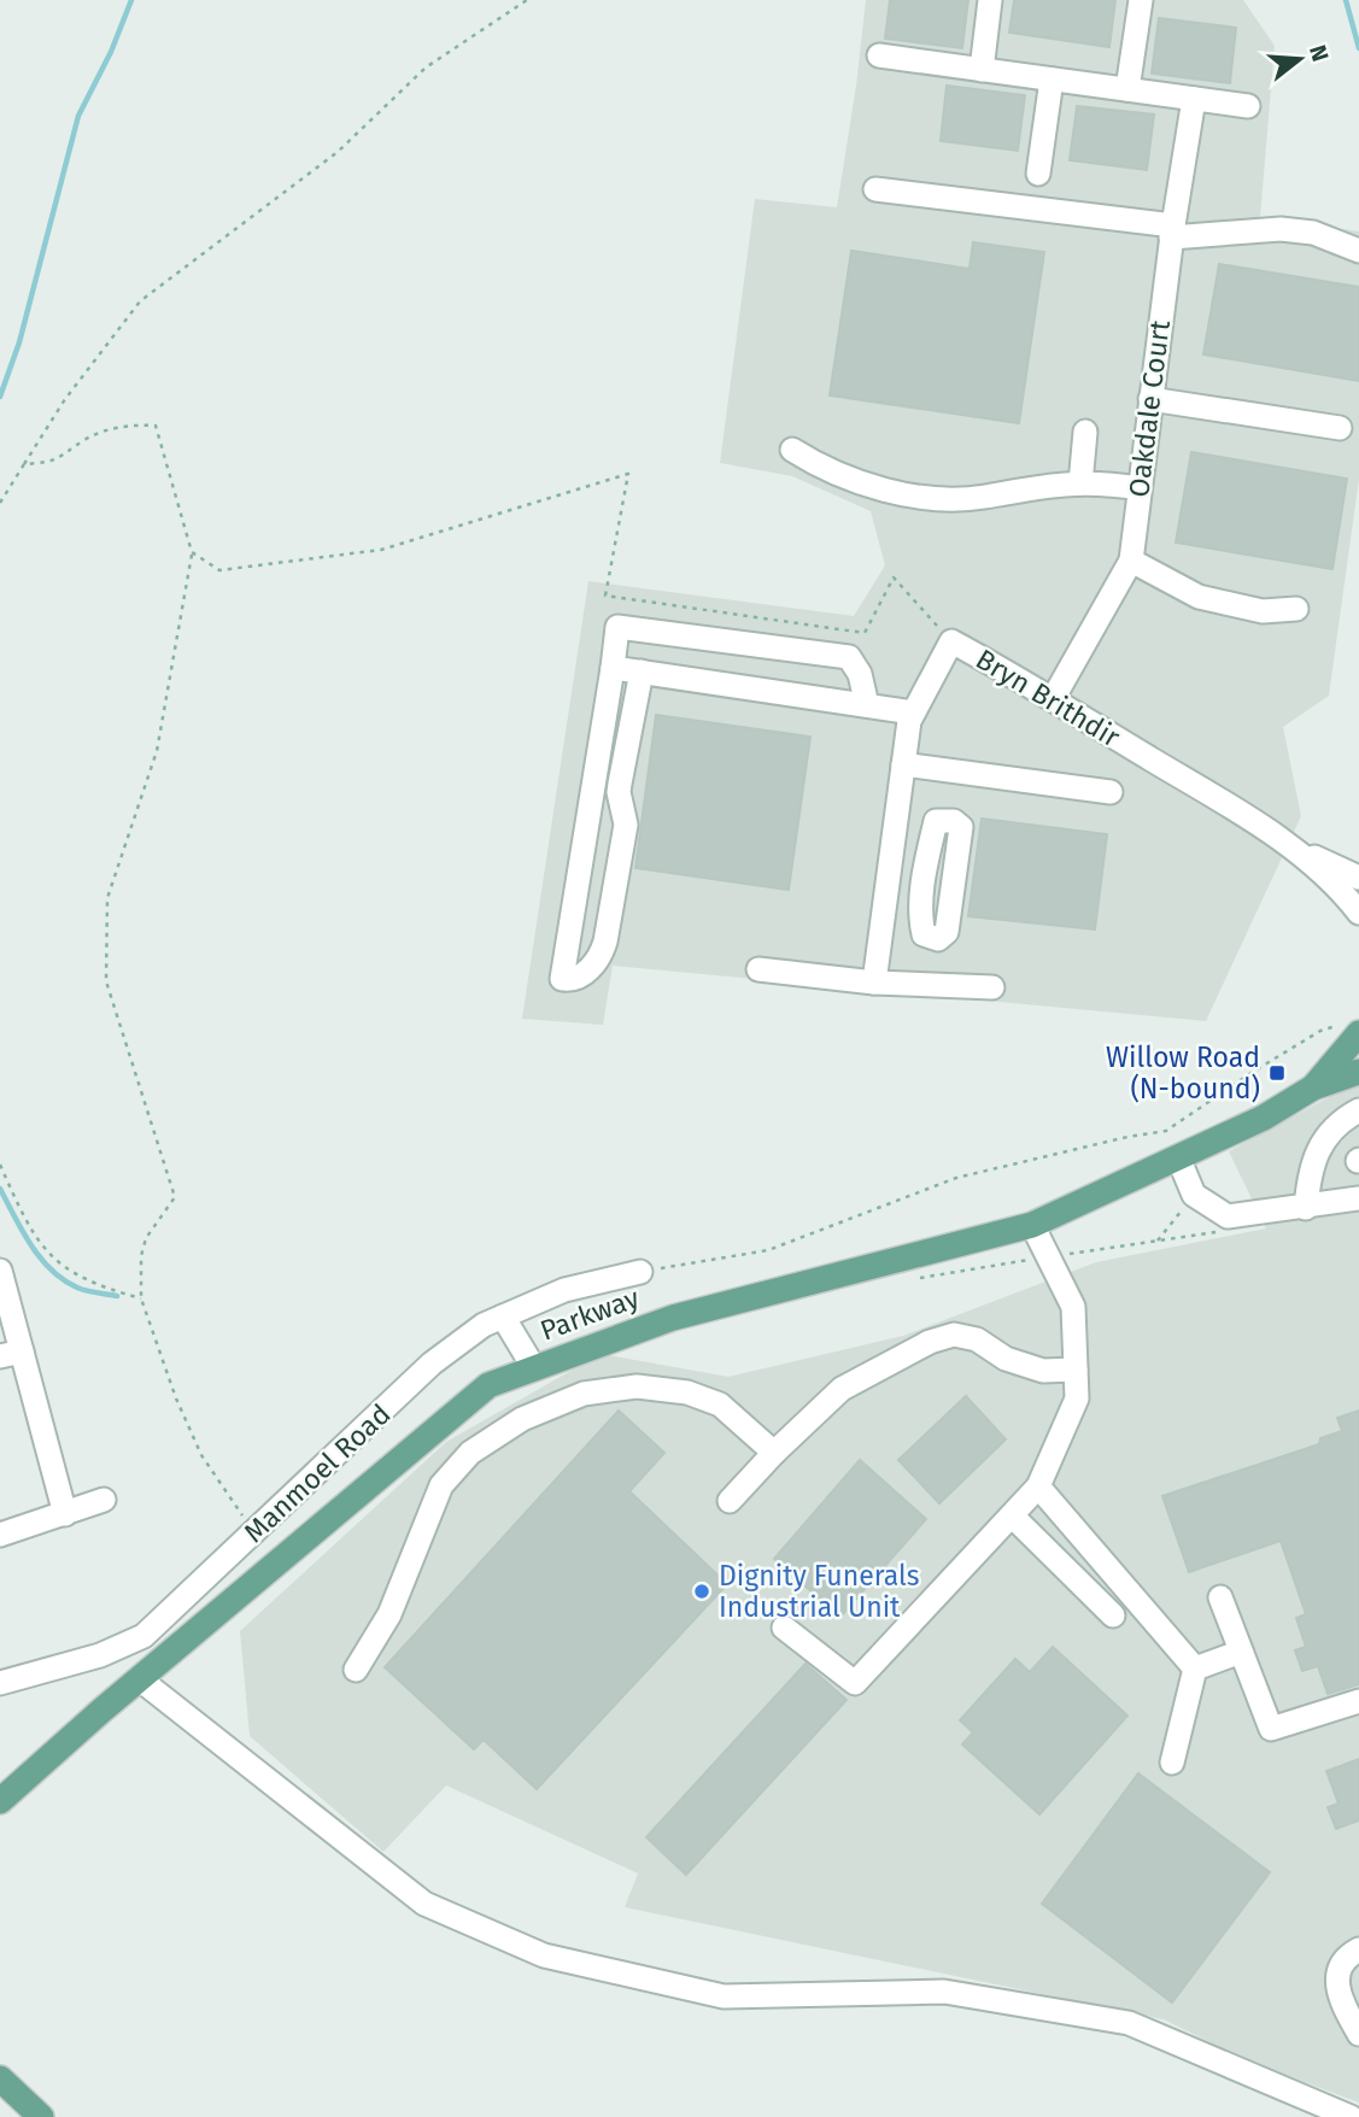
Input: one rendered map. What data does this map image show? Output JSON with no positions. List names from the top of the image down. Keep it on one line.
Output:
{"streets":{"main road":["Parkway"],"street":["Oakdale Court","Bryn Brithdir","Manmoel Road"]},"crossings":[["Oakdale Court","Bryn Brithdir"]],"places":{"transit":["Willow Road (N-bound)"],"other":["Dignity Funerals Industrial Unit"]},"north":"right"}
